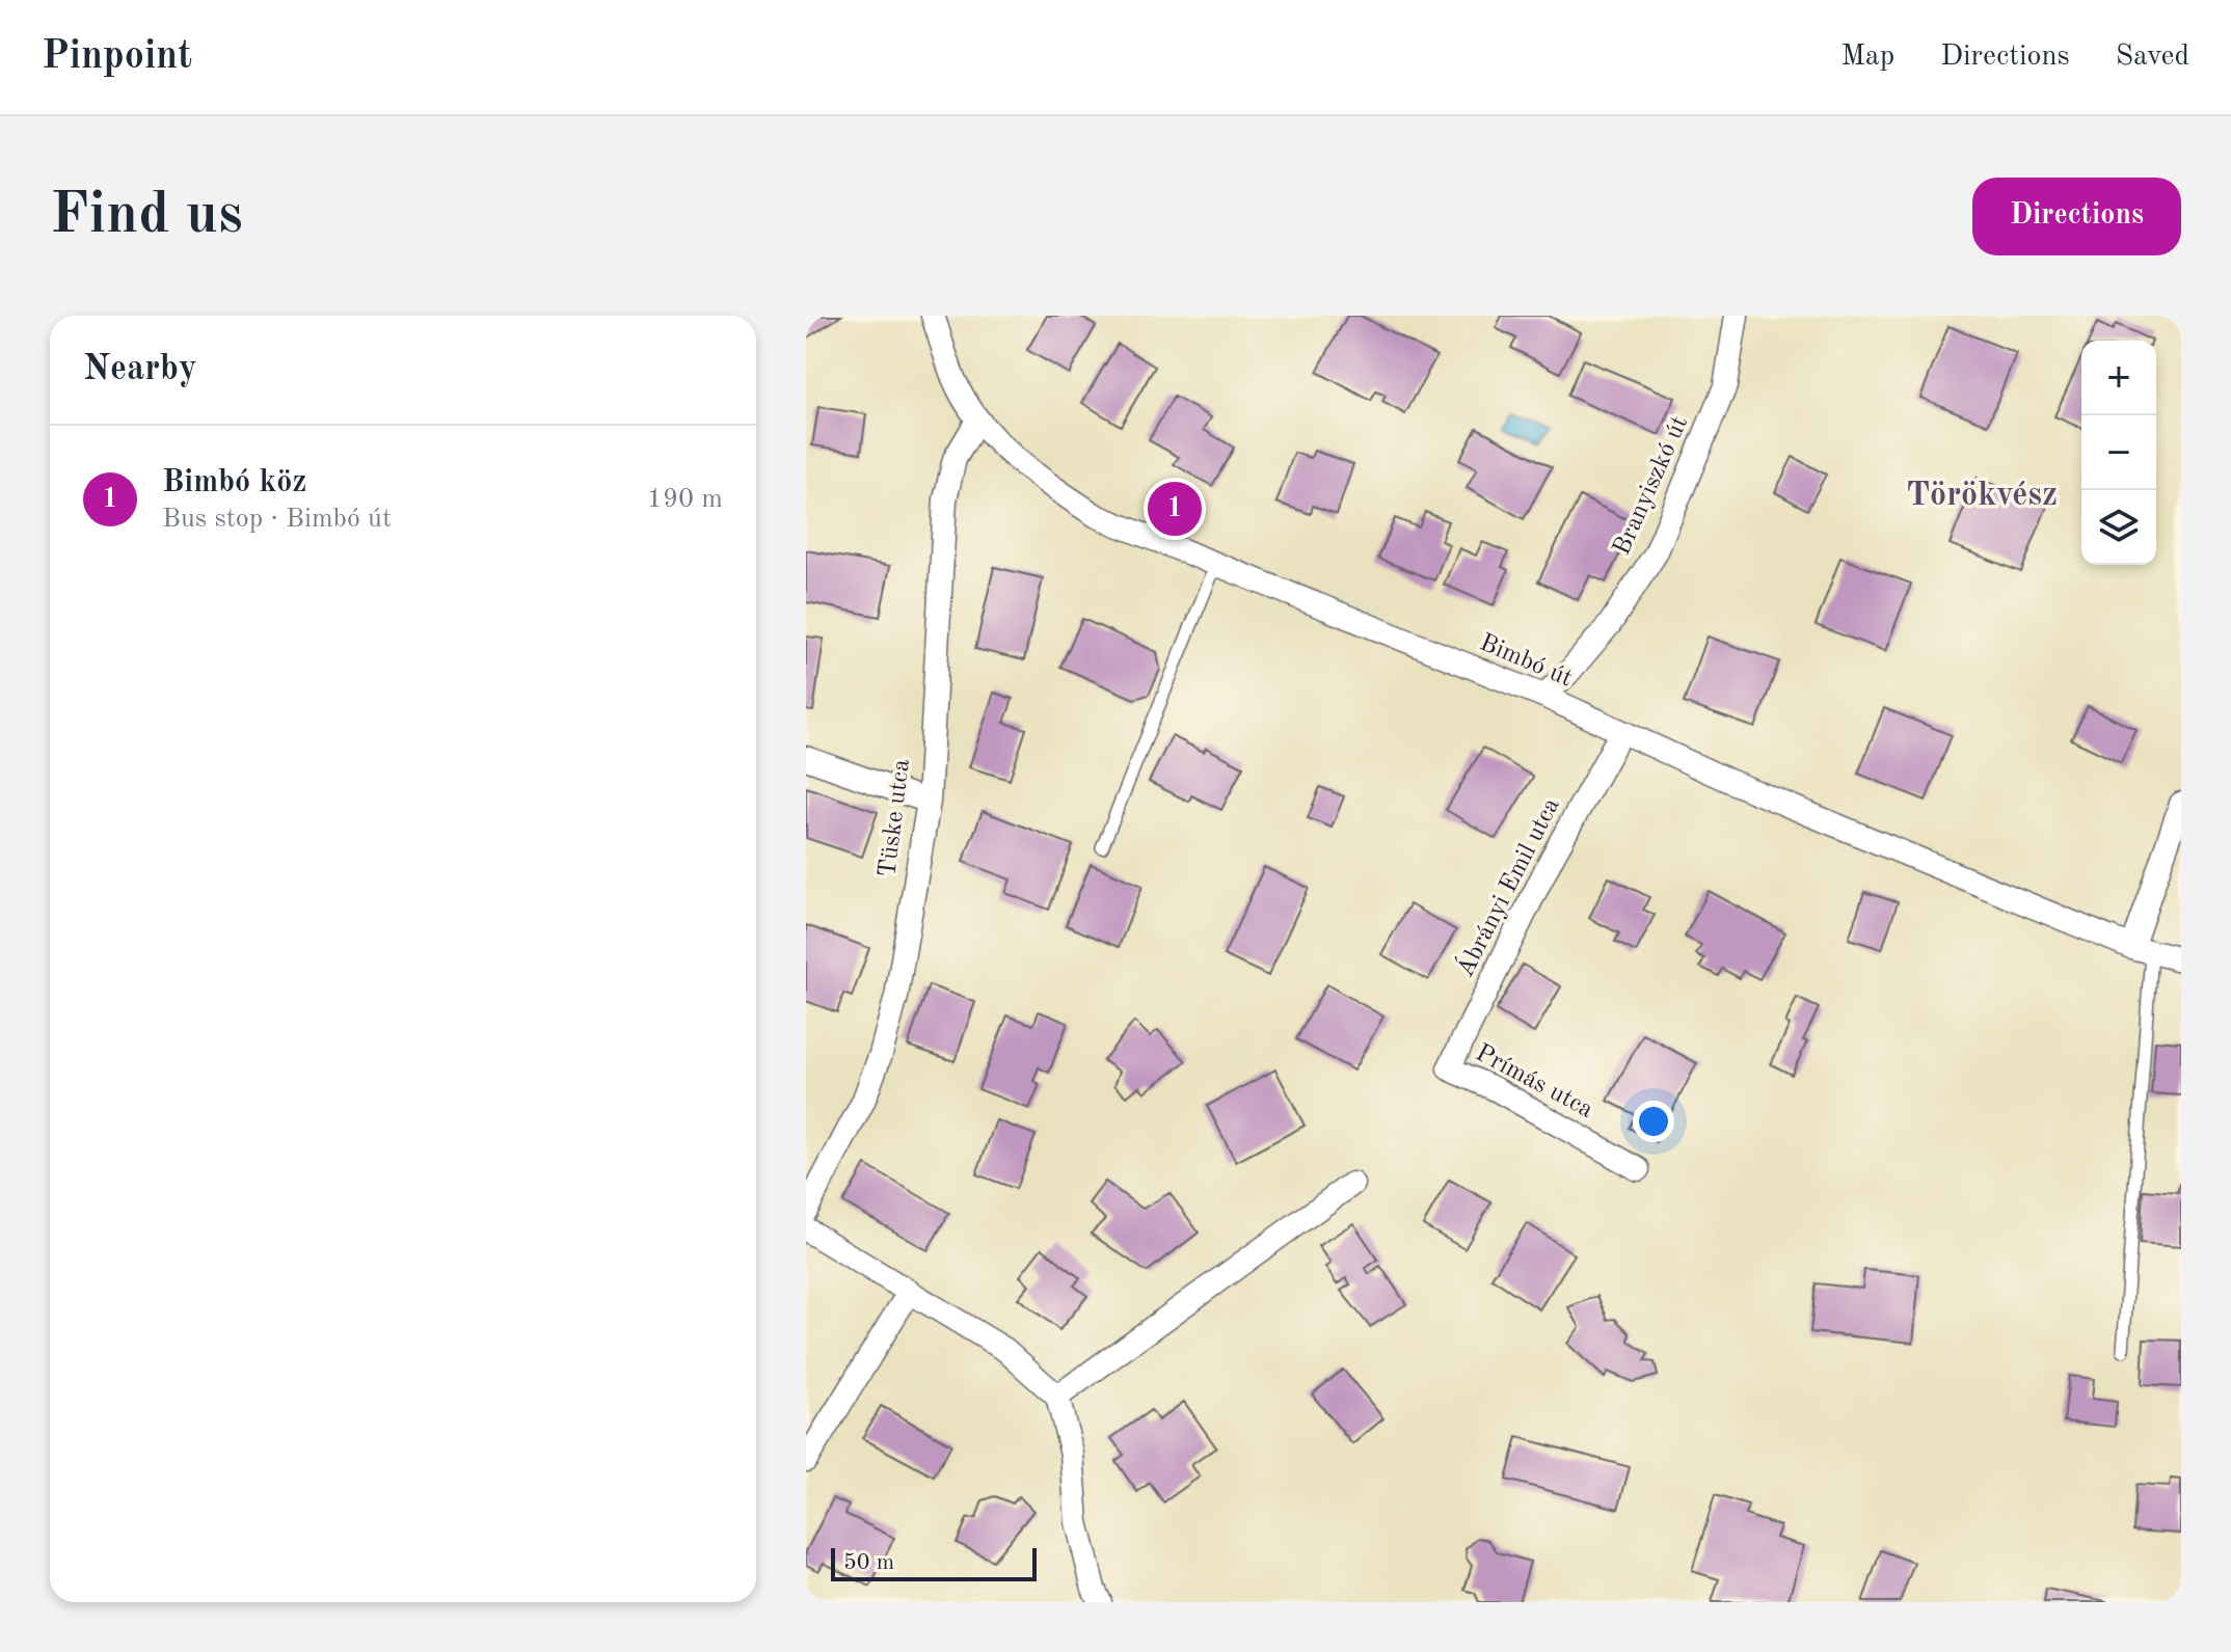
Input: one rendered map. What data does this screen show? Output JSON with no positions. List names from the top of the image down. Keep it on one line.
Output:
{"streets":{"street":["Branyiszkó út","Bimbó út","Tüske utca","Ábrányi Emil utca","Prímás utca"]},"crossings":[["Branyiszkó út","Bimbó út"],["Bimbó út","Tüske utca"],["Bimbó út","Ábrányi Emil utca"],["Ábrányi Emil utca","Prímás utca"]],"districts":["Törökvész"],"scale_bar":"50 m","page":{"header":"Pinpoint","nav":["Map","Directions","Saved"],"buttons":"Directions","title":"Find us","heading":"Nearby","map_buttons":["+","−"],"list":[{"mark":"1","name":"Bimbó köz","note":"Bus stop · Bimbó út","value":"190 m"}],"pins":"1","scale":"50 m"}}
